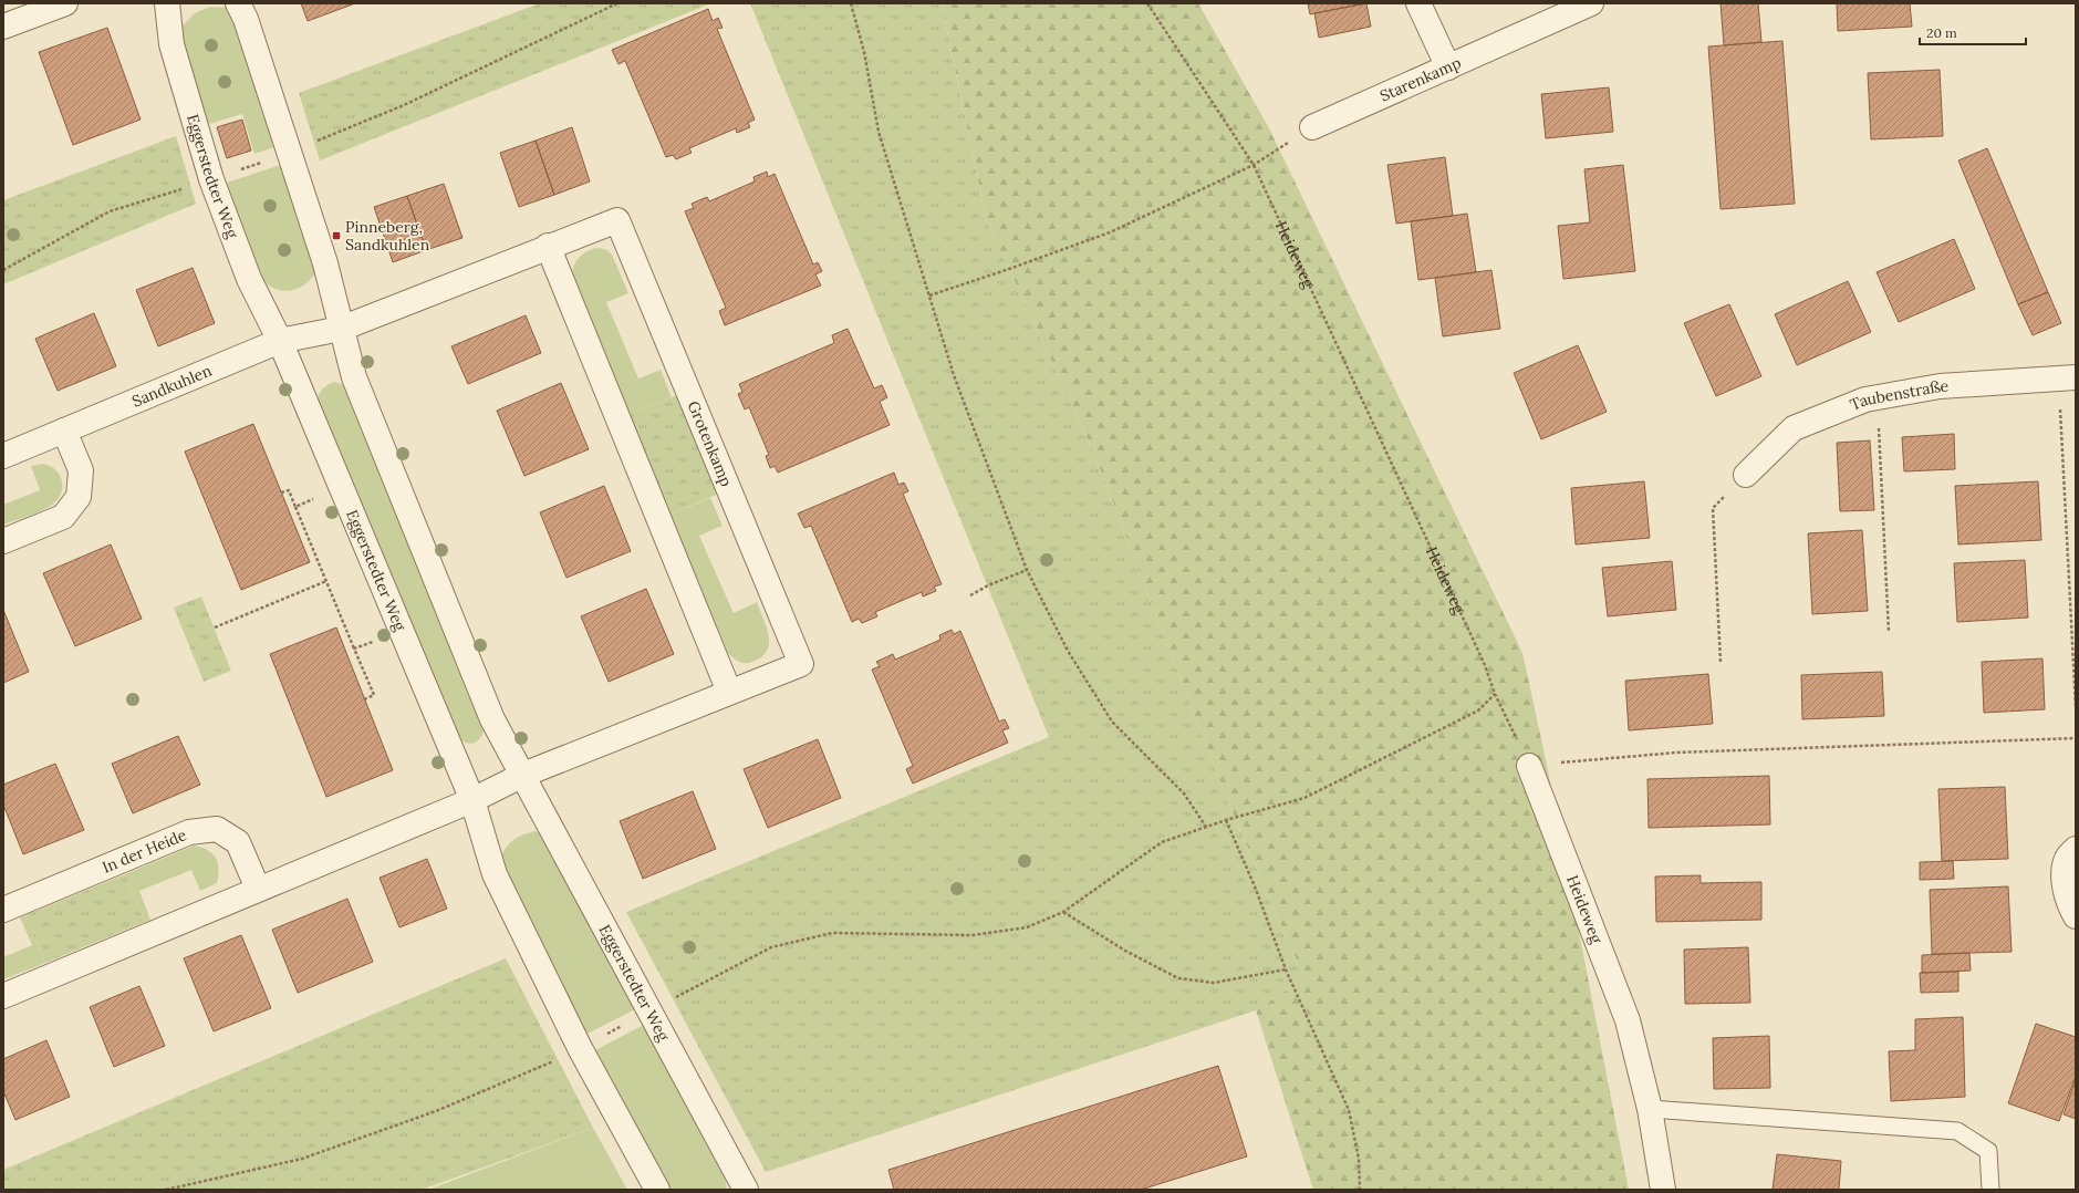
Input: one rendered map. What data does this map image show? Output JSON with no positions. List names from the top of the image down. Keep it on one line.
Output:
{"streets":{"street":["Starenkamp","Eggerstedter Weg","Heideweg","Sandkuhlen","Taubenstraße","Grotenkamp","In der Heide"]},"crossings":[["Eggerstedter Weg","Sandkuhlen"],["Eggerstedter Weg","Grotenkamp"]],"places":{"transit":["Pinneberg, Sandkuhlen"]},"scale_bar":"20 m"}
